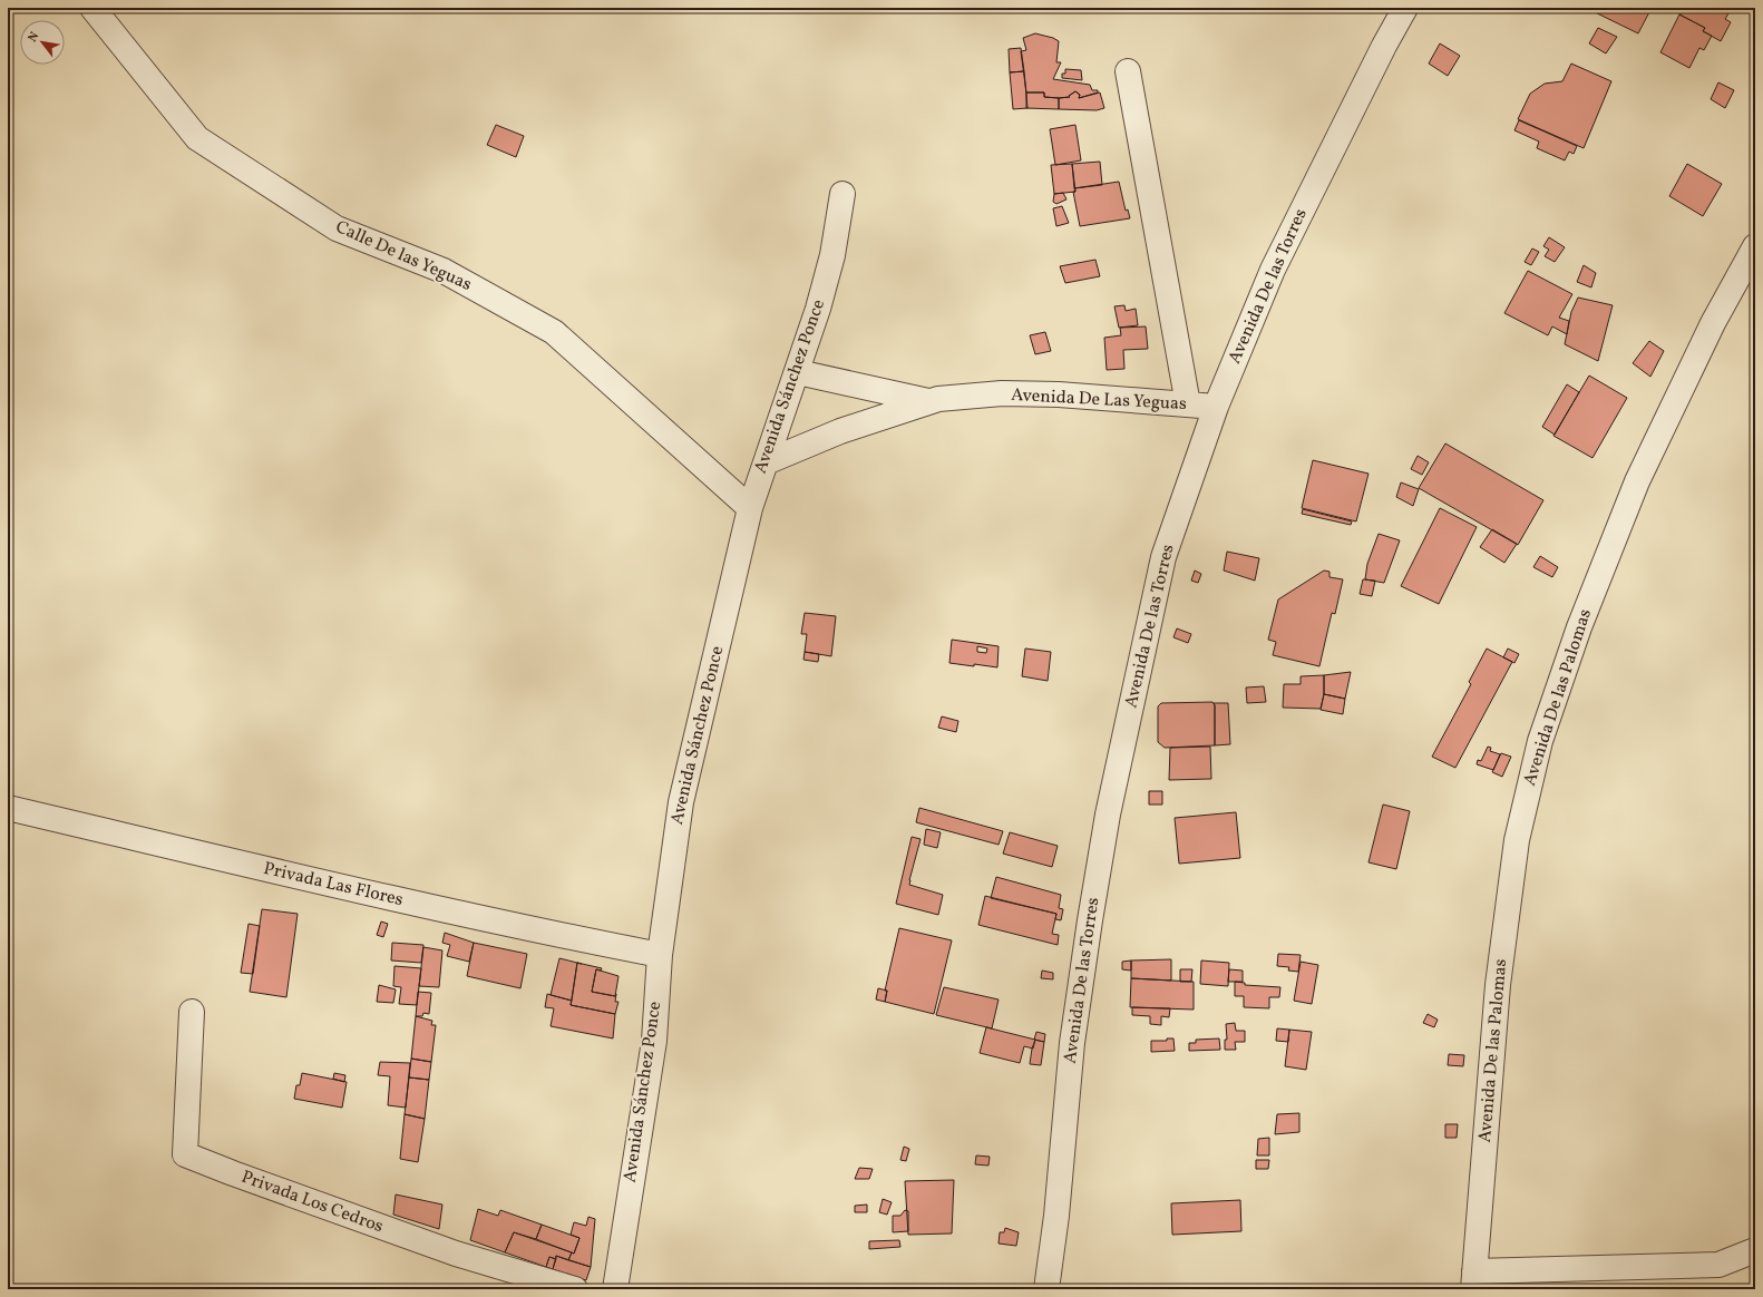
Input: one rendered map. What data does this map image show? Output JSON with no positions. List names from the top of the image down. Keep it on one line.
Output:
{"streets":{"street":["Calle De las Yeguas","Avenida De las Torres","Avenida Sánchez Ponce","Avenida De Las Yeguas","Avenida De las Palomas","Privada Las Flores","Privada Los Cedros"]},"crossings":[["Calle De las Yeguas","Avenida Sánchez Ponce"],["Avenida De las Torres","Avenida De Las Yeguas"],["Avenida Sánchez Ponce","Avenida De Las Yeguas"],["Avenida Sánchez Ponce","Privada Las Flores"]],"north":"top left"}
